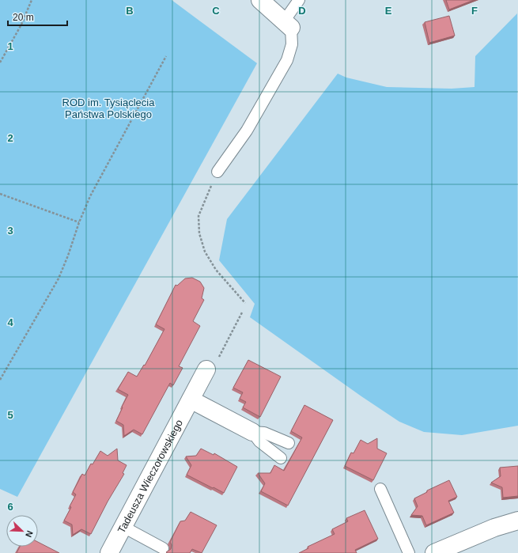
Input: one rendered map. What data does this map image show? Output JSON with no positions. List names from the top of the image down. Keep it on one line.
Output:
{"streets":{"street":["Tadeusza Wieczorowskiego"]},"parks":["ROD im. Tysiąclecia Państwa Polskiego"],"scale_bar":"20 m","north":"bottom right","grid":{"columns":["B","C","D","E","F"],"rows":["1","2","3","4","5","6"]}}
